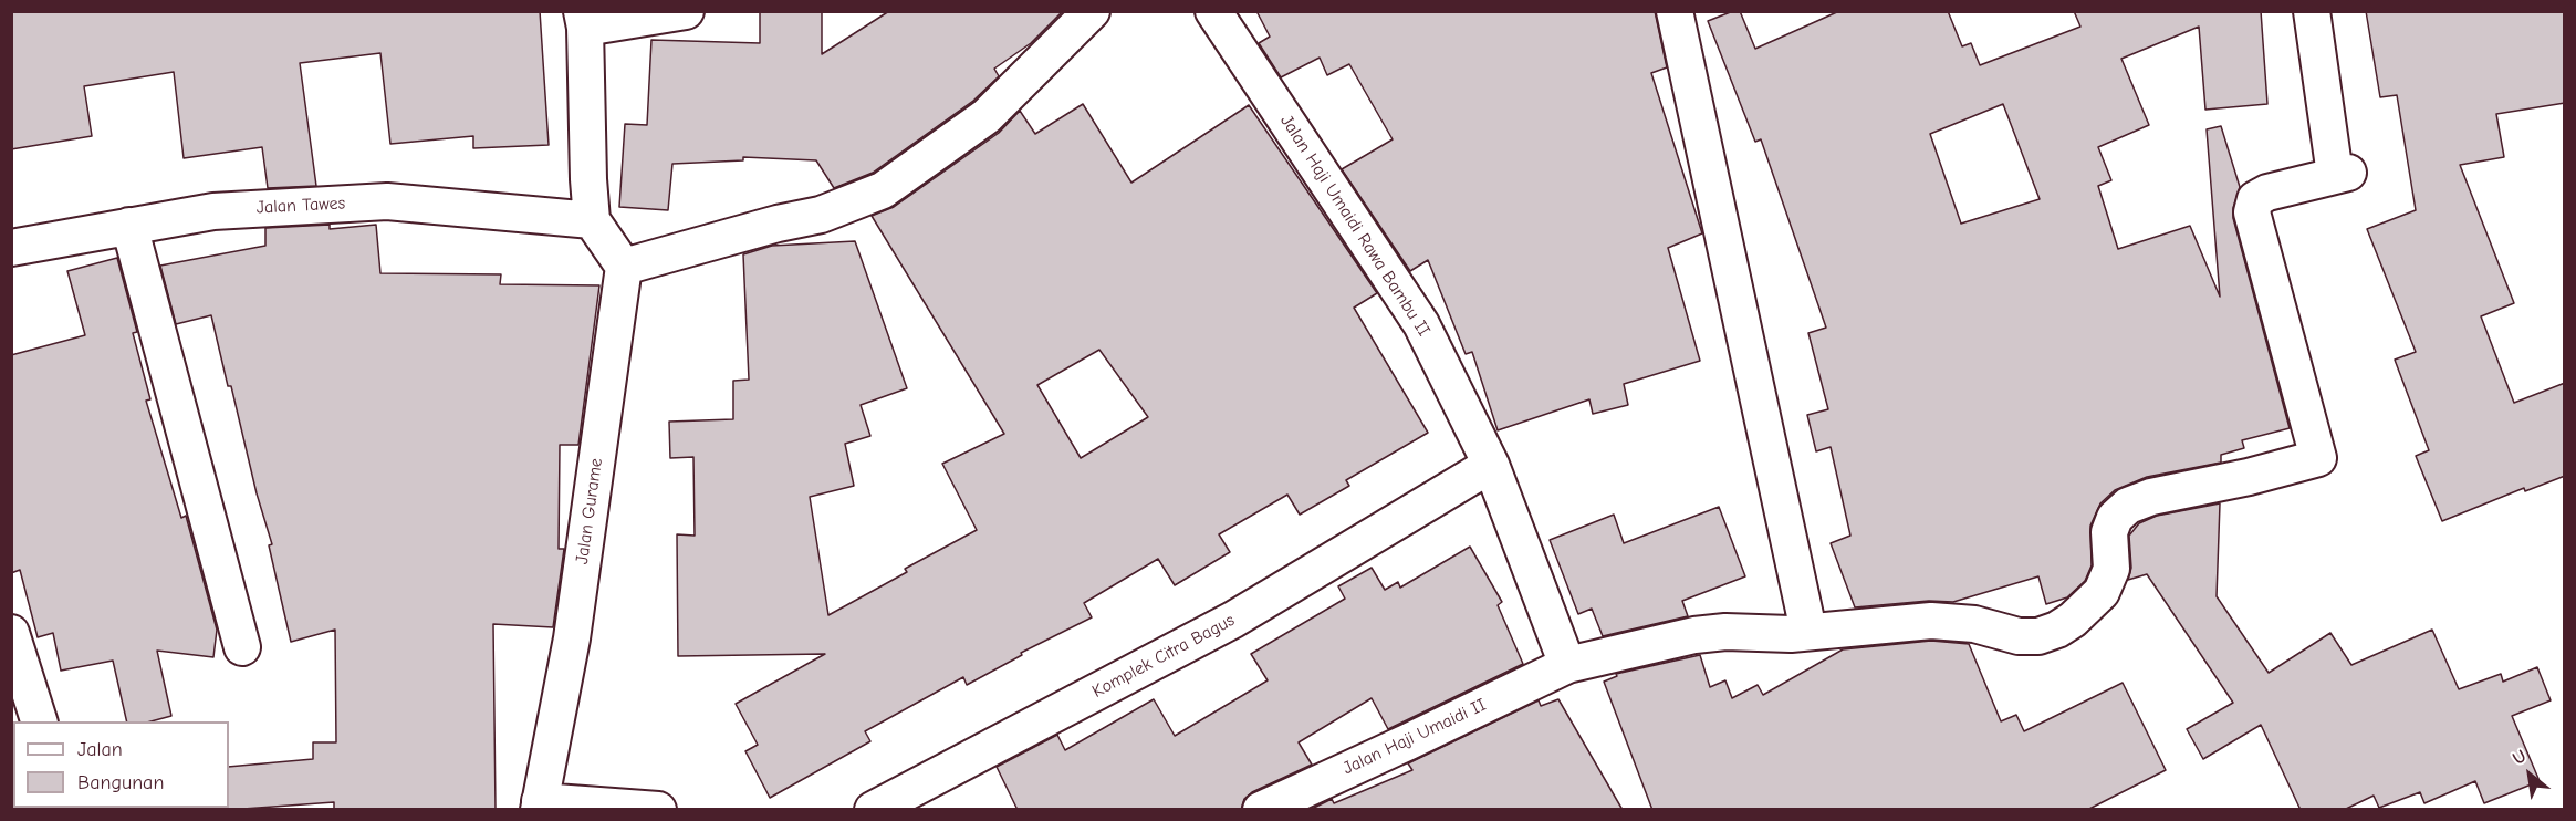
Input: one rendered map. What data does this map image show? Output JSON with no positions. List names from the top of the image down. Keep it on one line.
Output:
{"streets":{"street":["Jalan Tawes","Jalan Haji Umaidi Rawa Bambu II","Jalan Gurame","Komplek Citra Bagus","Jalan Haji Umaidi II"]},"crossings":[["Jalan Haji Umaidi Rawa Bambu II","Komplek Citra Bagus"],["Jalan Haji Umaidi Rawa Bambu II","Jalan Haji Umaidi II"]],"legend":["Jalan","Bangunan"],"north":"top left"}
